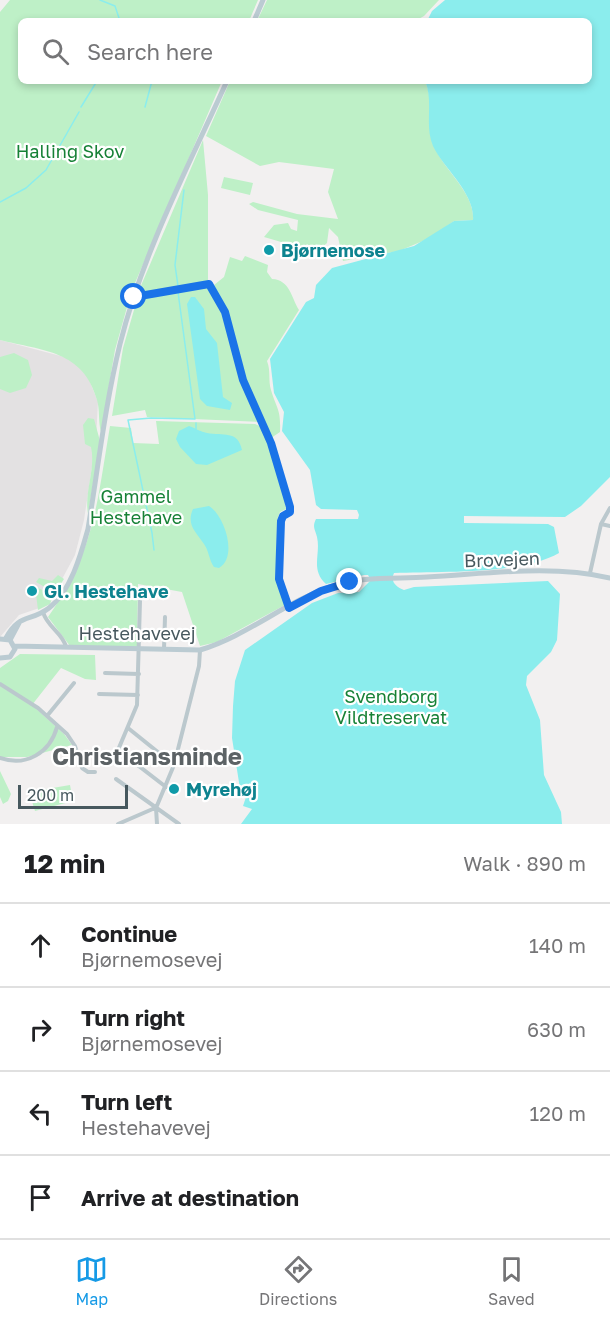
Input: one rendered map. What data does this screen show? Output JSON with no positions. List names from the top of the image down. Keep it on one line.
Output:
{"streets":{"street":["Brovejen","Hestehavevej"]},"crossings":[["Brovejen","Hestehavevej"]],"districts":["Christiansminde"],"parks":["Halling Skov","Gammel Hestehave","Svendborg Vildtreservat"],"places":["Bjørnemose","Gl. Hestehave","Myrehøj"],"scale_bar":"200 m","page":{"search":"Search here","scale":"200 m","heading":["12 min","Walk · 890 m"],"list":[["Continue","Bjørnemosevej","140 m"],["Turn right","Bjørnemosevej","630 m"],["Turn left","Hestehavevej","120 m"],"Arrive at destination"],"nav":["Map","Directions","Saved"]}}
